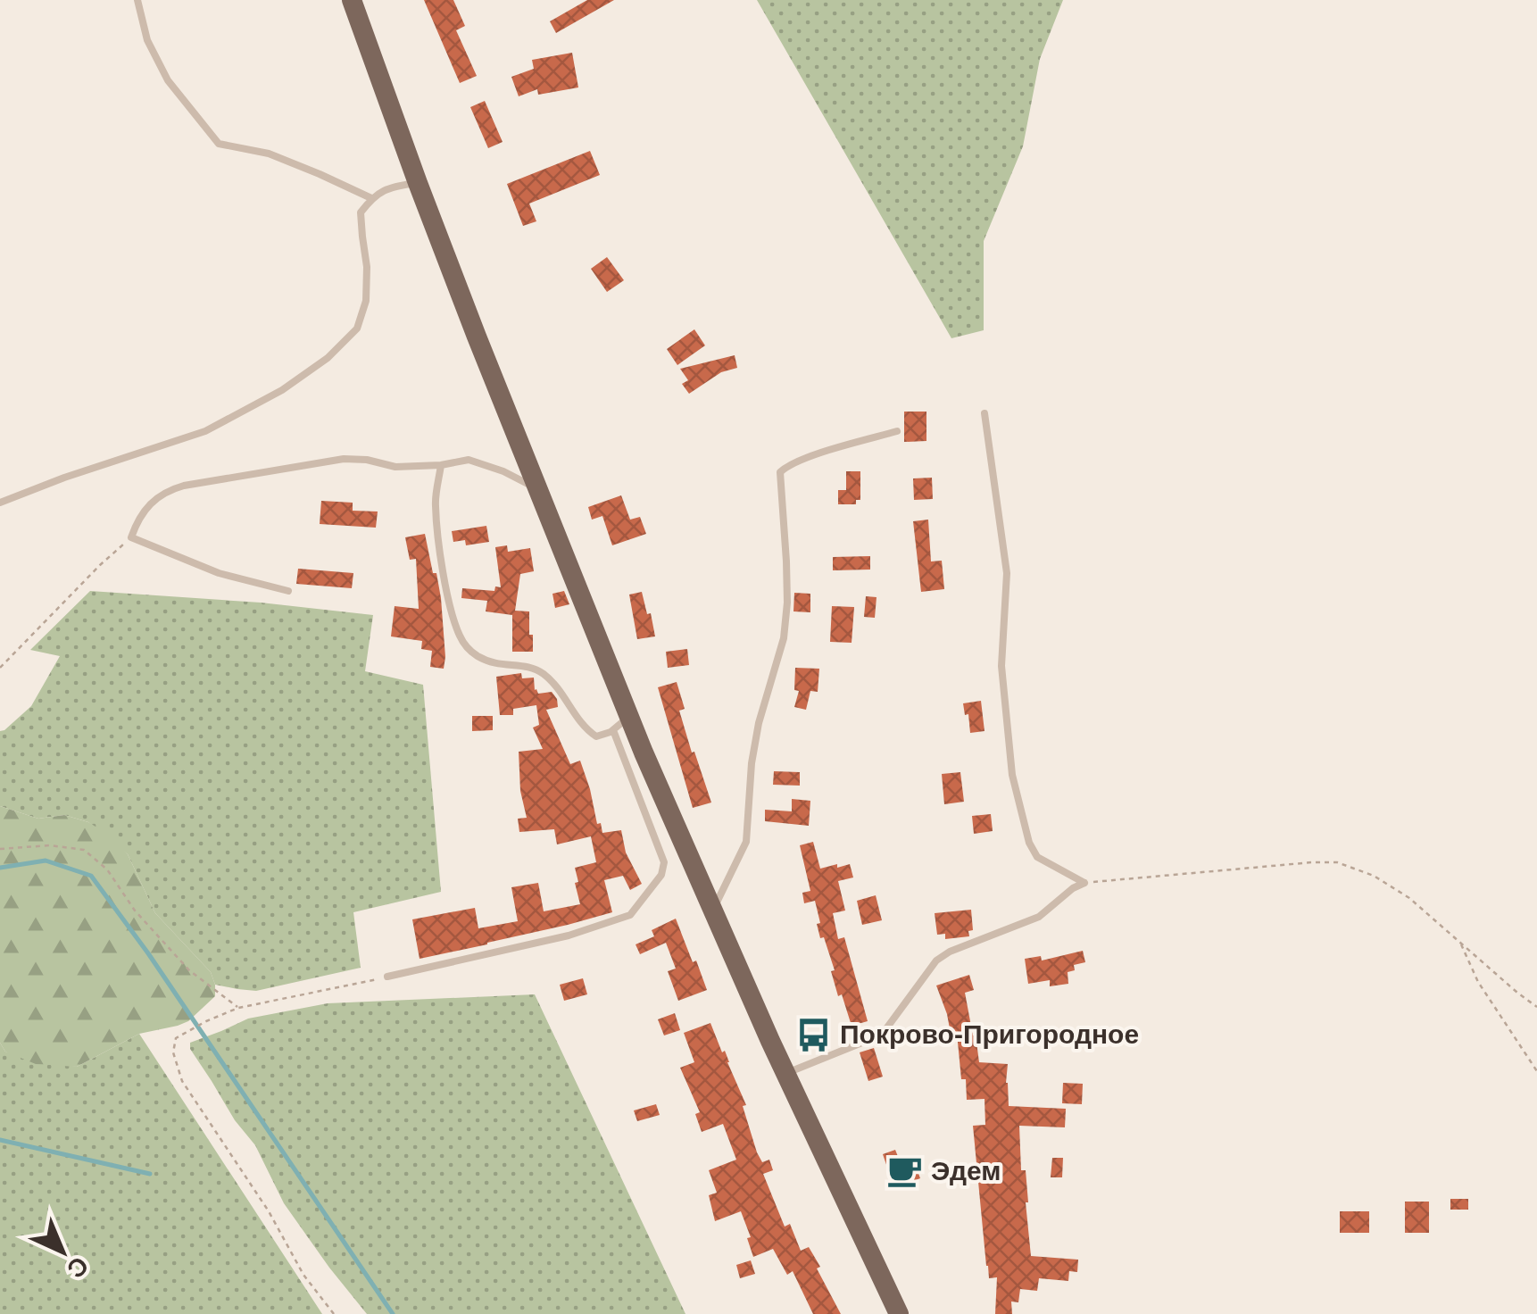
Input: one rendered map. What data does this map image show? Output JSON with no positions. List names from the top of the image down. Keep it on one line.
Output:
{"places":{"bus stop":["Покрово-Пригородное"],"cafe":["Эдем"]},"north":"bottom right"}
